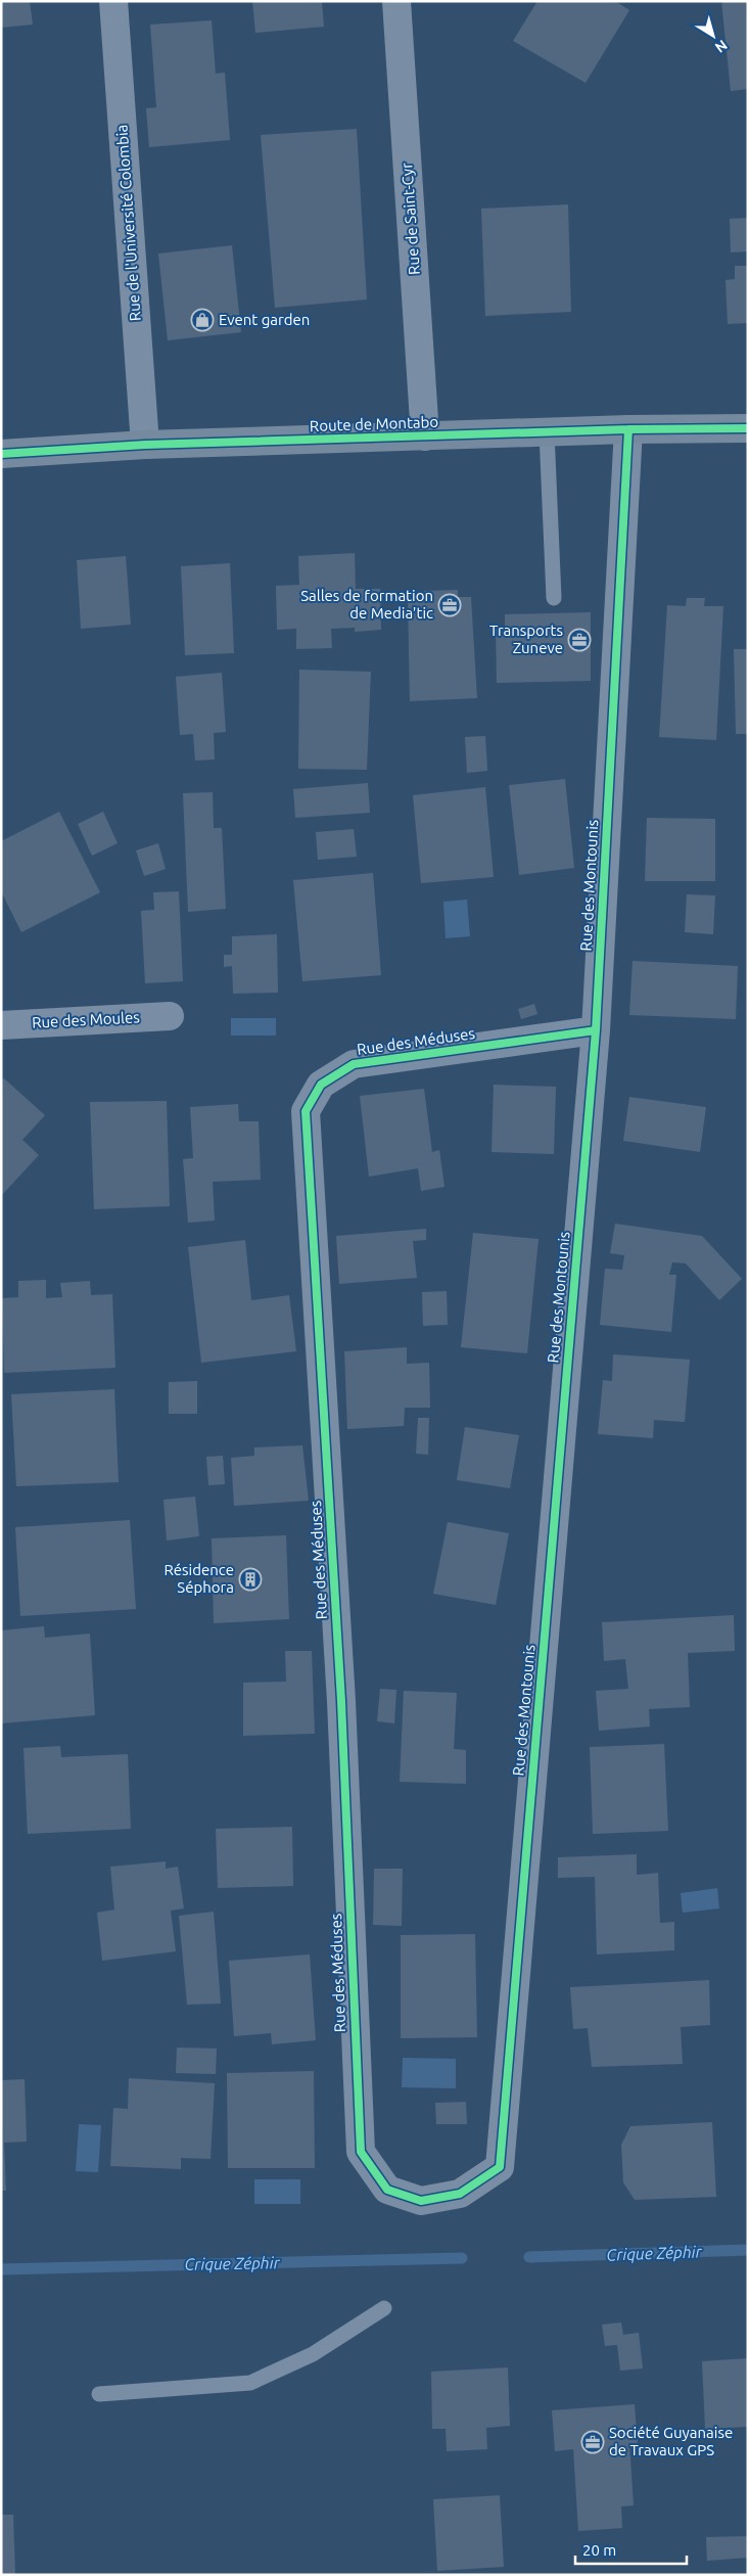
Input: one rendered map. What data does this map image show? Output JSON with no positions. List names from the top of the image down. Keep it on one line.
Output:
{"streets":{"main road":["Route de Montabo"],"street":["Rue de Saint-Cyr","Rue de l'Université Colombia","Rue des Montounis","Rue des Moules","Rue des Méduses"]},"crossings":[["Rue de Saint-Cyr","Route de Montabo"],["Rue de l'Université Colombia","Route de Montabo"],["Route de Montabo","Rue des Montounis"],["Rue des Montounis","Rue des Méduses"]],"water":["Crique Zéphir"],"places":{"shop":["Event garden"],"office":["Salles de formation de Media'tic","Transports Zuneve","Société Guyanaise de Travaux GPS"],"building":["Résidence Séphora"]},"scale_bar":"20 m","north":"bottom right"}
